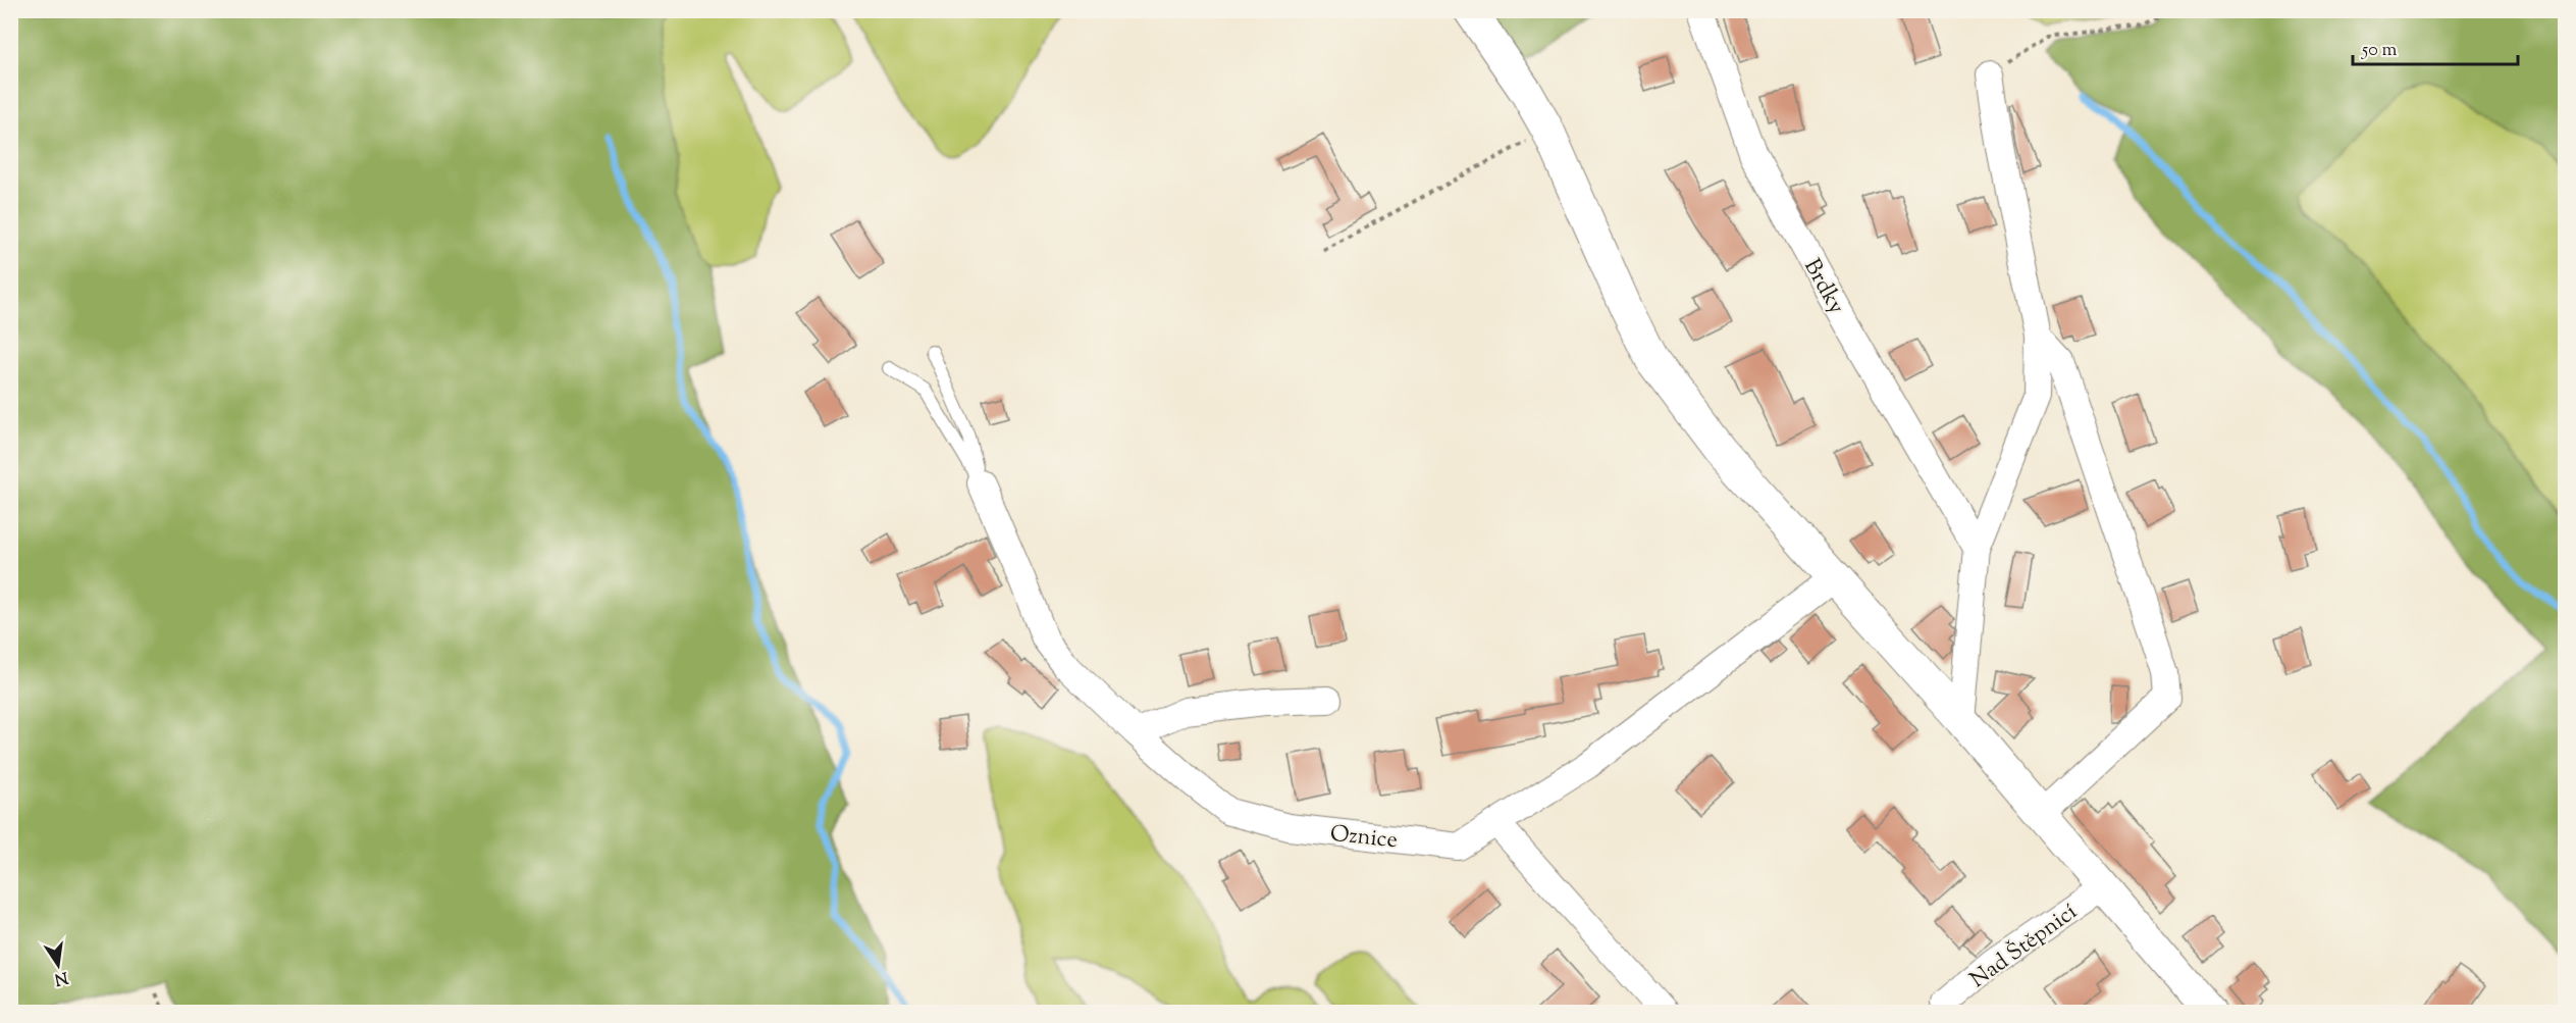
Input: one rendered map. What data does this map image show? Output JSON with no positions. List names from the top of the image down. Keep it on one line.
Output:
{"streets":{"street":["Brdky","Oznice","Nad Štěpnicí"]},"scale_bar":"50 m","north":"bottom"}
